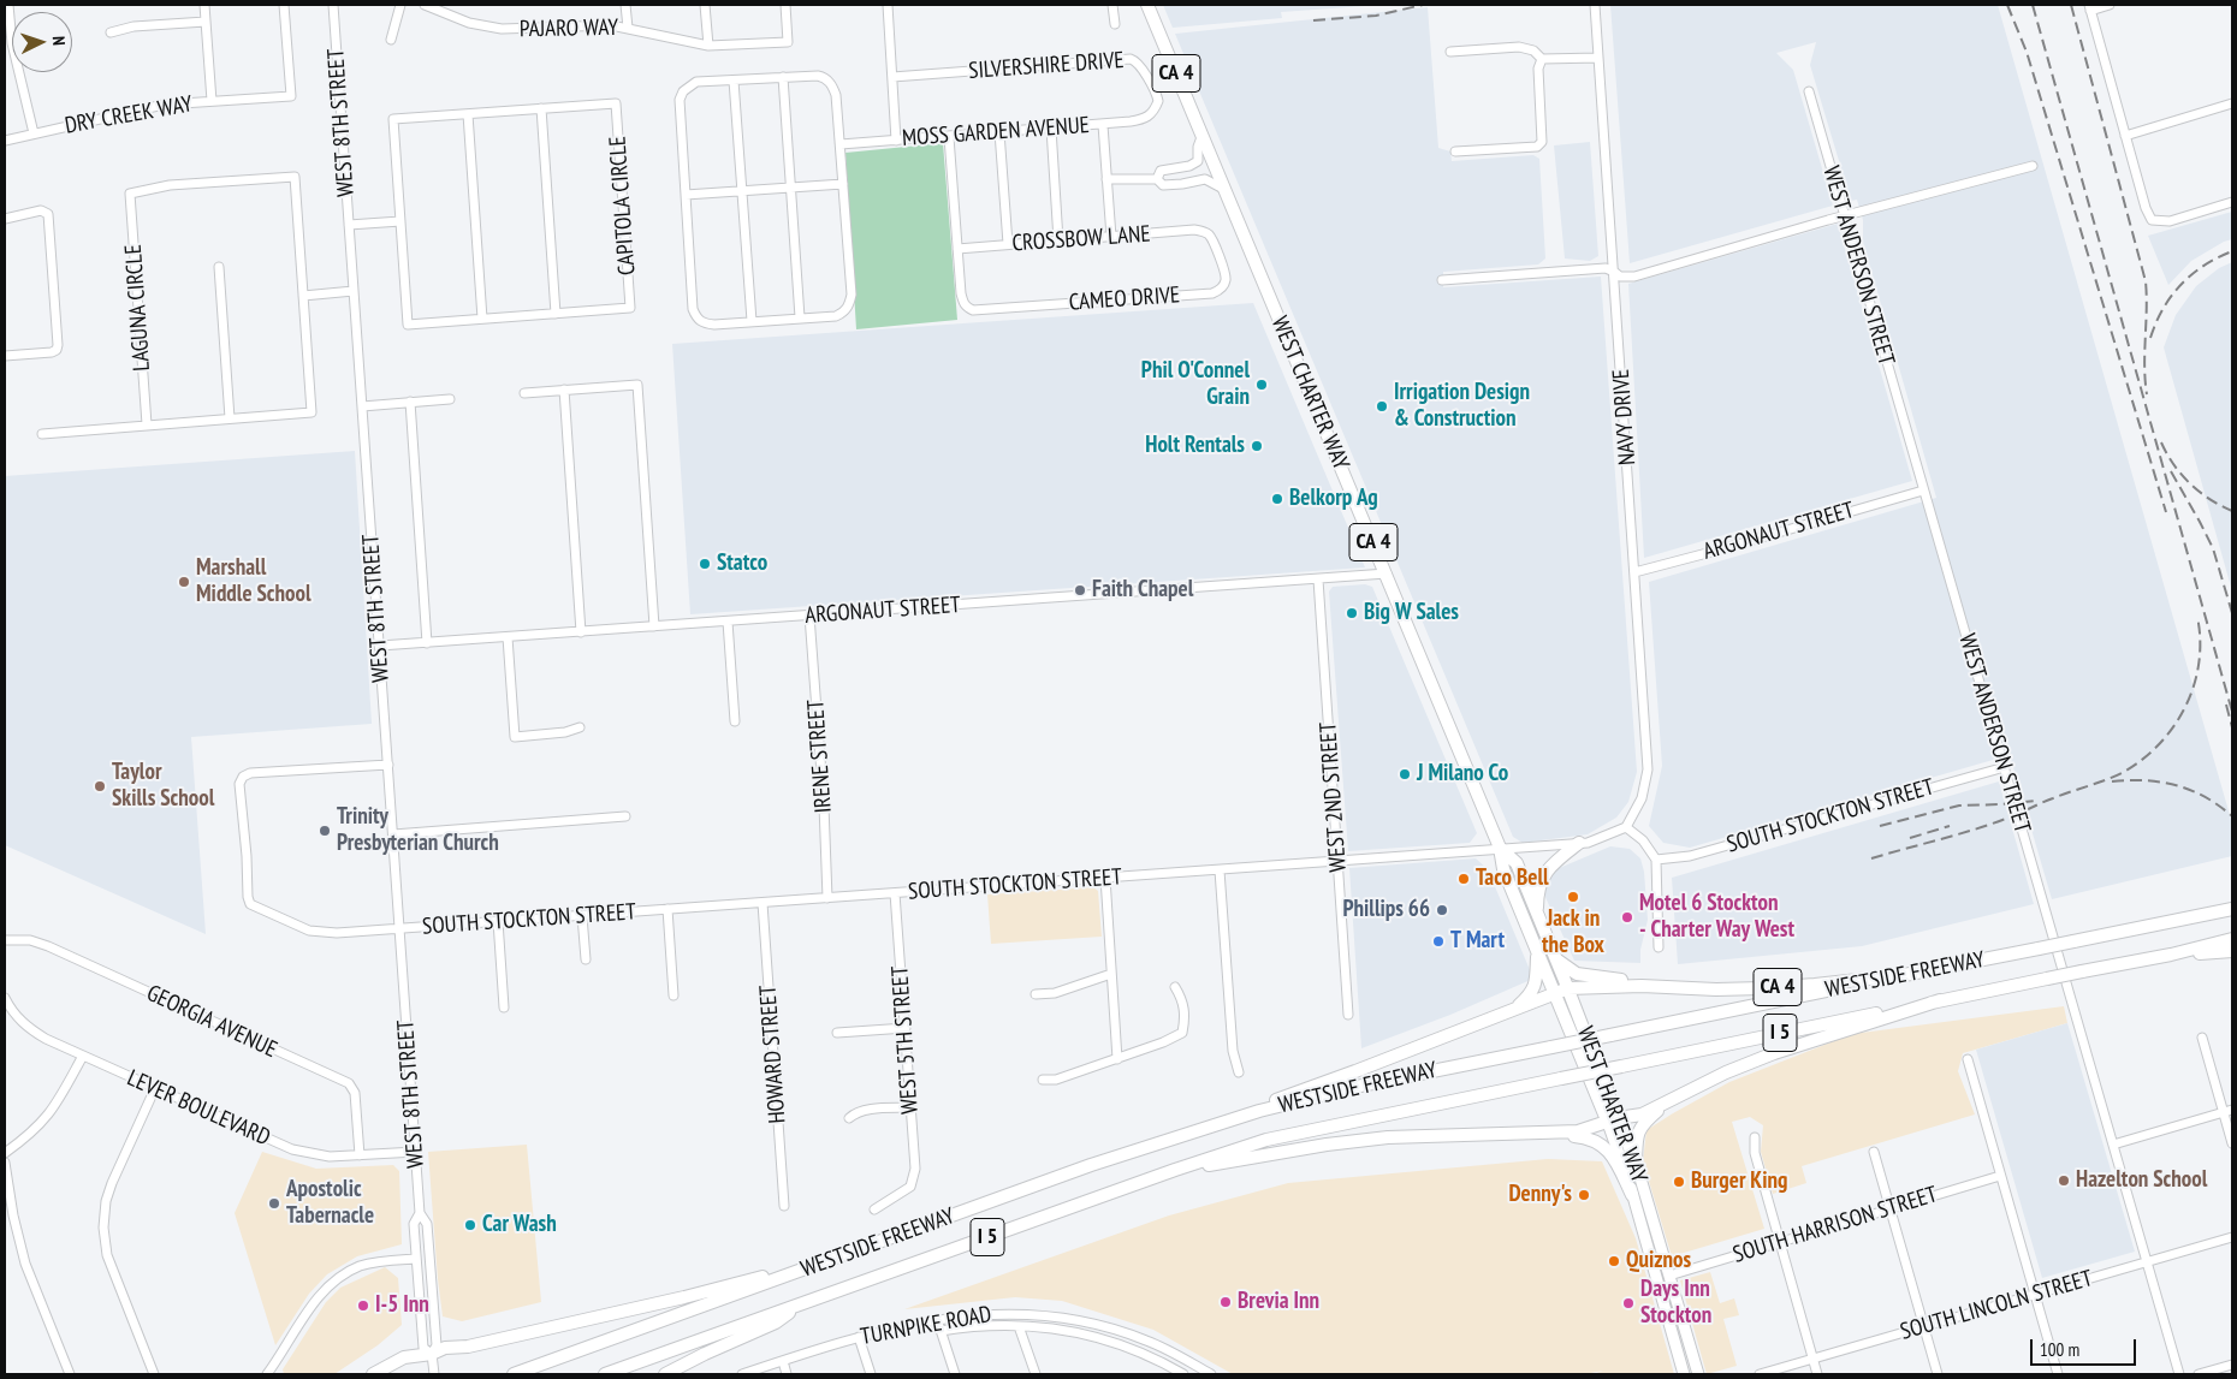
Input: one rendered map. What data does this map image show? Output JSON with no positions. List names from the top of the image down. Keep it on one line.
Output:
{"streets":{"highway":["CA 4","WEST CHARTER WAY","WESTSIDE FREEWAY","I 5"],"street":["PAJARO WAY","SILVERSHIRE DRIVE","DRY CREEK WAY","WEST 8TH STREET","MOSS GARDEN AVENUE","CAPITOLA CIRCLE","CROSSBOW LANE","WEST ANDERSON STREET","CAMEO DRIVE","LAGUNA CIRCLE","NAVY DRIVE","ARGONAUT STREET","IRENE STREET","WEST 2ND STREET","SOUTH STOCKTON STREET","GEORGIA AVENUE","WEST 5TH STREET","HOWARD STREET","LEVER BOULEVARD","SOUTH HARRISON STREET","SOUTH LINCOLN STREET","TURNPIKE ROAD"]},"crossings":[["SILVERSHIRE DRIVE","MOSS GARDEN AVENUE"],["CA 4","WESTSIDE FREEWAY"],["WEST 8TH STREET","ARGONAUT STREET"],["WEST 8TH STREET","SOUTH STOCKTON STREET"],["WEST 8TH STREET","LEVER BOULEVARD"],["CROSSBOW LANE","CAMEO DRIVE"],["WEST ANDERSON STREET","ARGONAUT STREET"],["WEST ANDERSON STREET","SOUTH STOCKTON STREET"],["WEST ANDERSON STREET","SOUTH LINCOLN STREET"],["WEST CHARTER WAY","ARGONAUT STREET"],["WEST CHARTER WAY","SOUTH STOCKTON STREET"],["WEST CHARTER WAY","SOUTH HARRISON STREET"],["NAVY DRIVE","ARGONAUT STREET"],["NAVY DRIVE","SOUTH STOCKTON STREET"],["ARGONAUT STREET","IRENE STREET"],["ARGONAUT STREET","WEST 2ND STREET"],["IRENE STREET","SOUTH STOCKTON STREET"],["WEST 2ND STREET","SOUTH STOCKTON STREET"],["SOUTH STOCKTON STREET","WEST 5TH STREET"],["SOUTH STOCKTON STREET","HOWARD STREET"],["GEORGIA AVENUE","LEVER BOULEVARD"]],"places":["Phil O'Connel Grain","Irrigation Design & Construction","Holt Rentals","Belkorp Ag","Statco","Marshall Middle School","Faith Chapel","Big W Sales","J Milano Co","Taylor Skills School","Trinity Presbyterian Church","Taco Bell","Jack in the Box","Phillips 66","Motel 6 Stockton - Charter Way West","T Mart","Hazelton School","Burger King","Denny's","Apostolic Tabernacle","Car Wash","Quiznos","Brevia Inn","Days Inn Stockton","I-5 Inn"],"scale_bar":"100 m","north":"right"}
